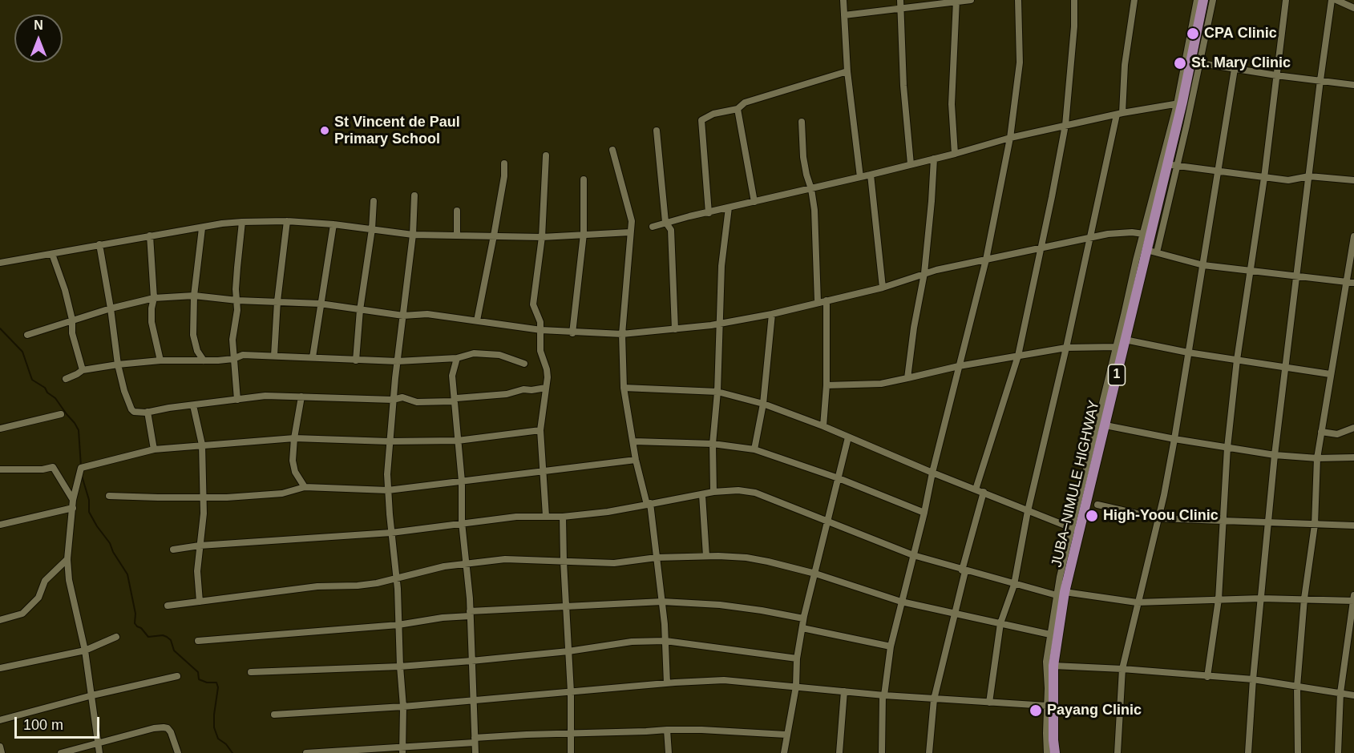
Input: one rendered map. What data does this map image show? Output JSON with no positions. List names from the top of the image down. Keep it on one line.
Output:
{"streets":{"main road":["1","JUBA–NIMULE HIGHWAY"]},"places":["CPA Clinic","St. Mary Clinic","St Vincent de Paul Primary School","High-Yoou Clinic","Payang Clinic"],"scale_bar":"100 m","north":"top"}
